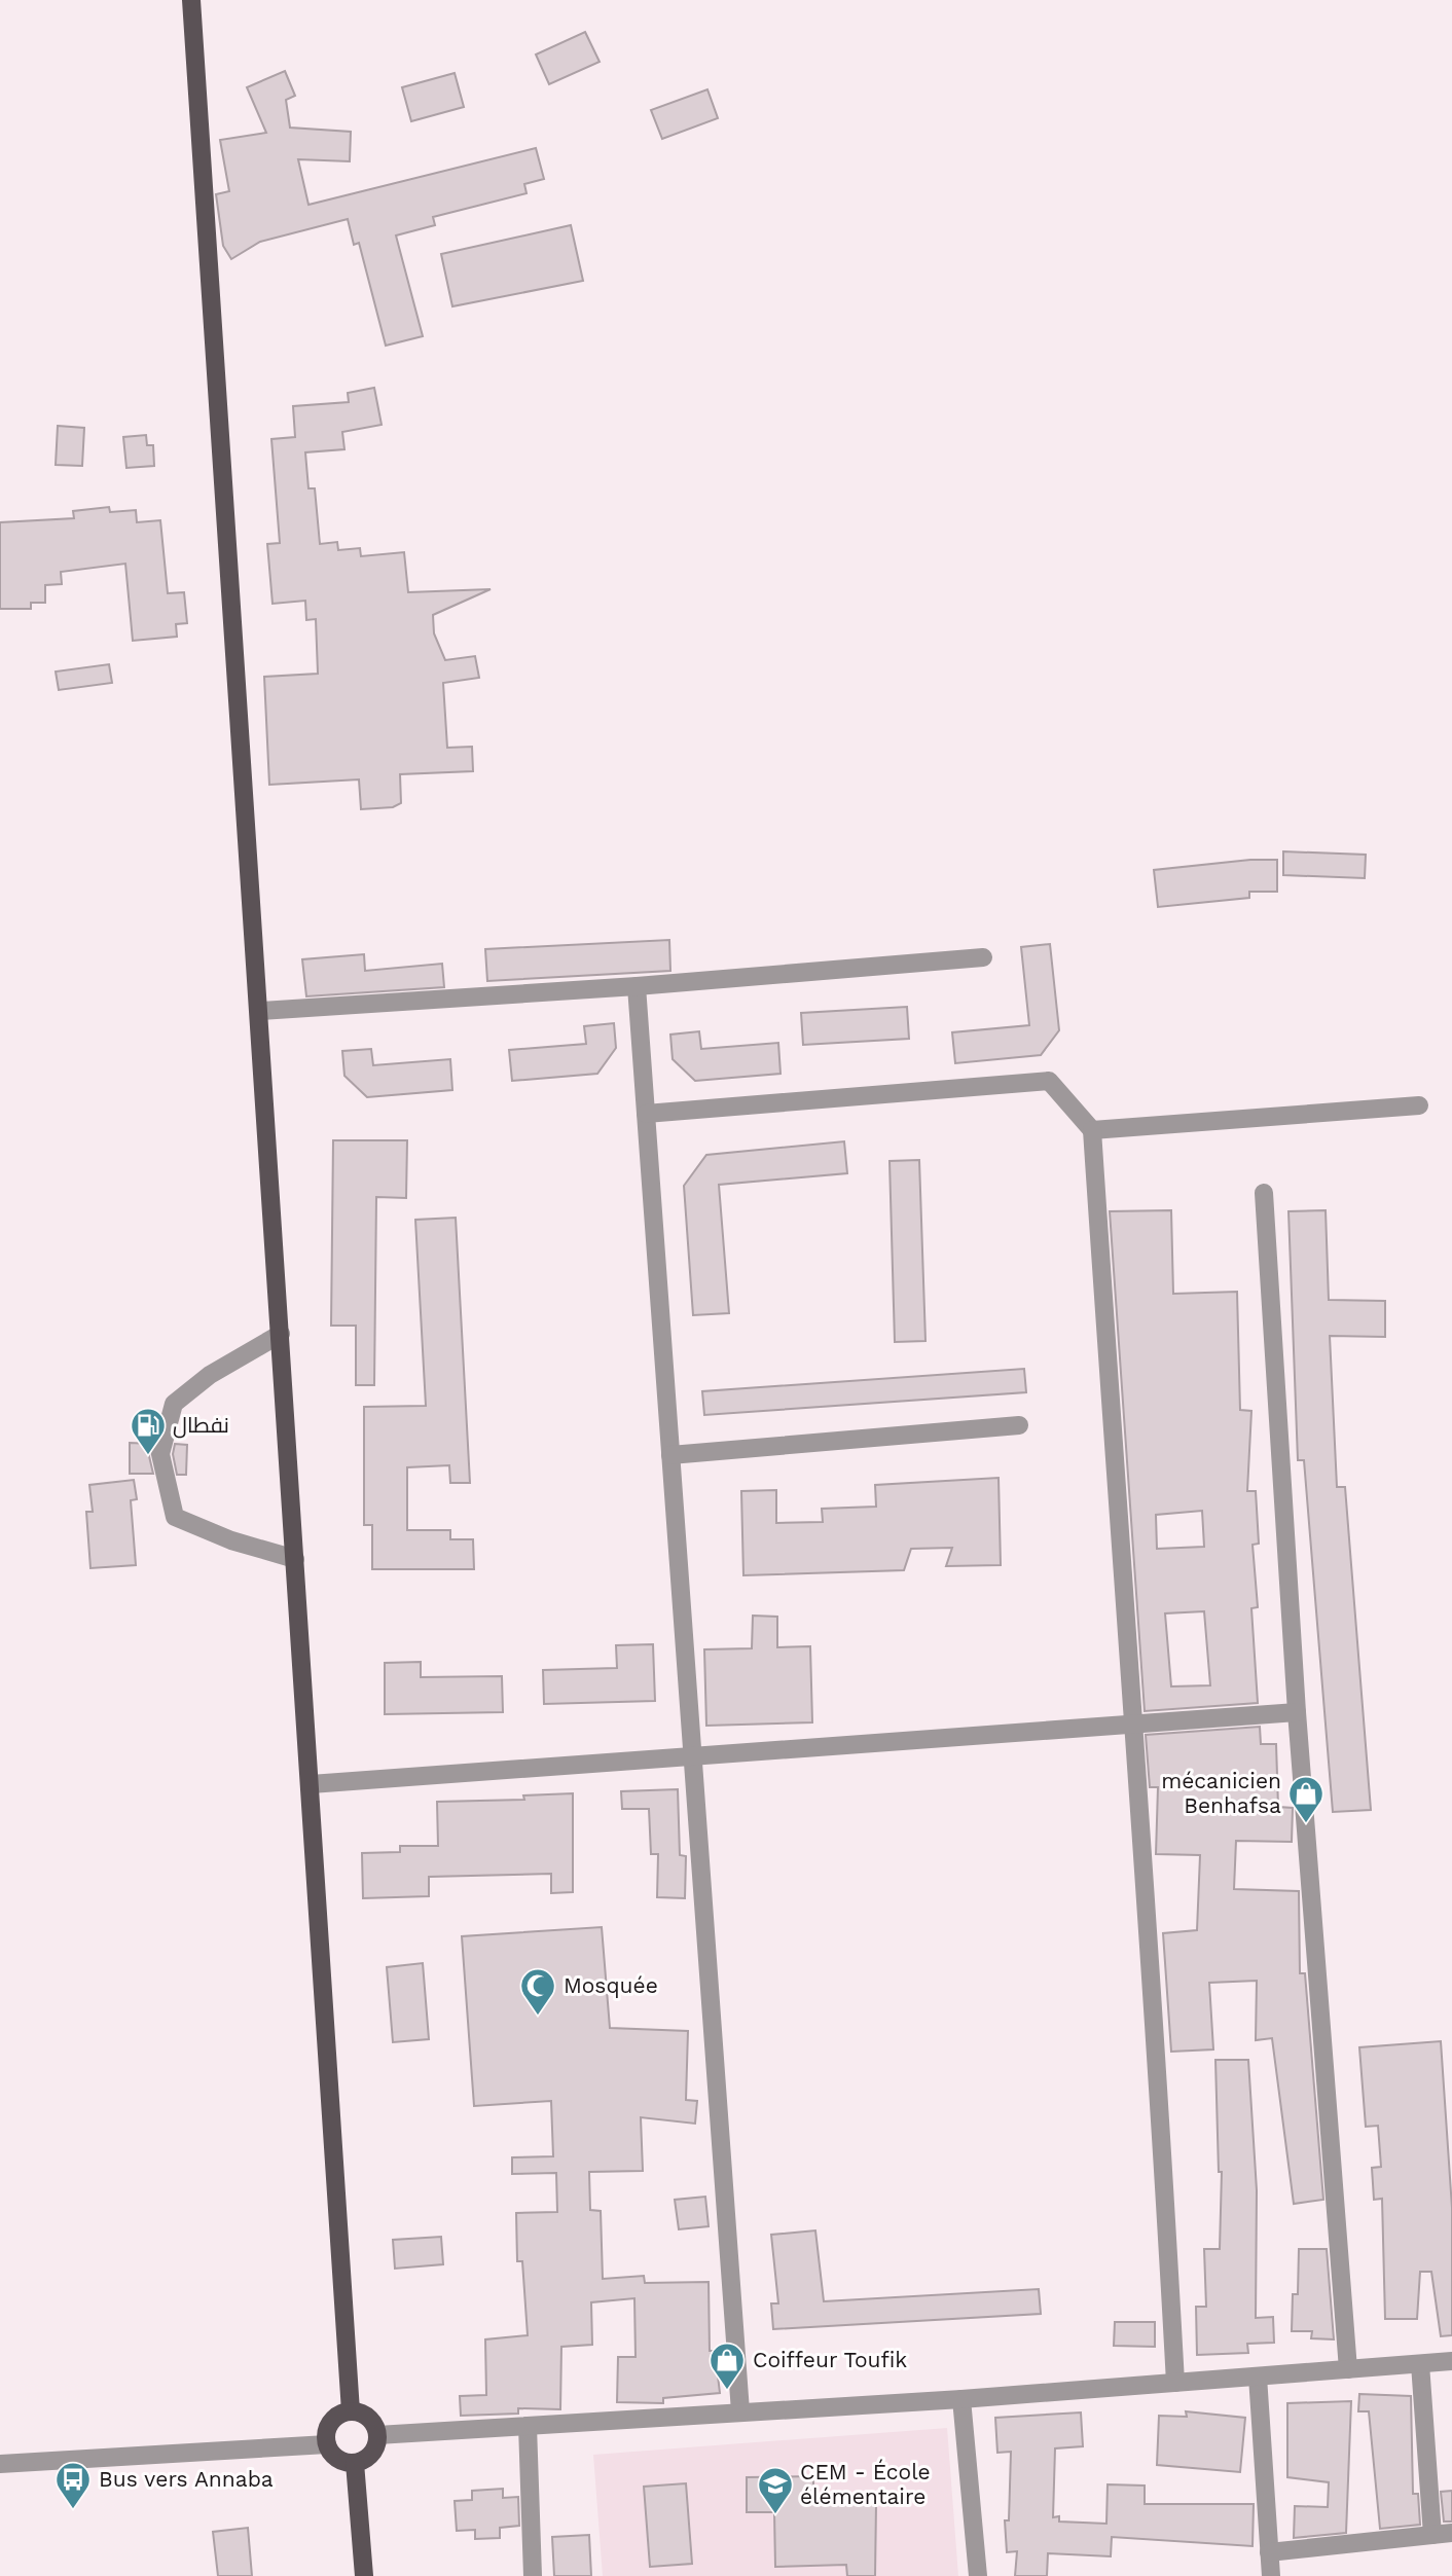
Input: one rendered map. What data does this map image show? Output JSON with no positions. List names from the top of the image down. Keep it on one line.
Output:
{"places":{"fuel station":["نفطال"],"shop":["mécanicien Benhafsa","Coiffeur Toufik"],"mosque":["Mosquée"],"bus stop":["Bus vers Annaba"],"school or university":["CEM - École élémentaire"]}}
